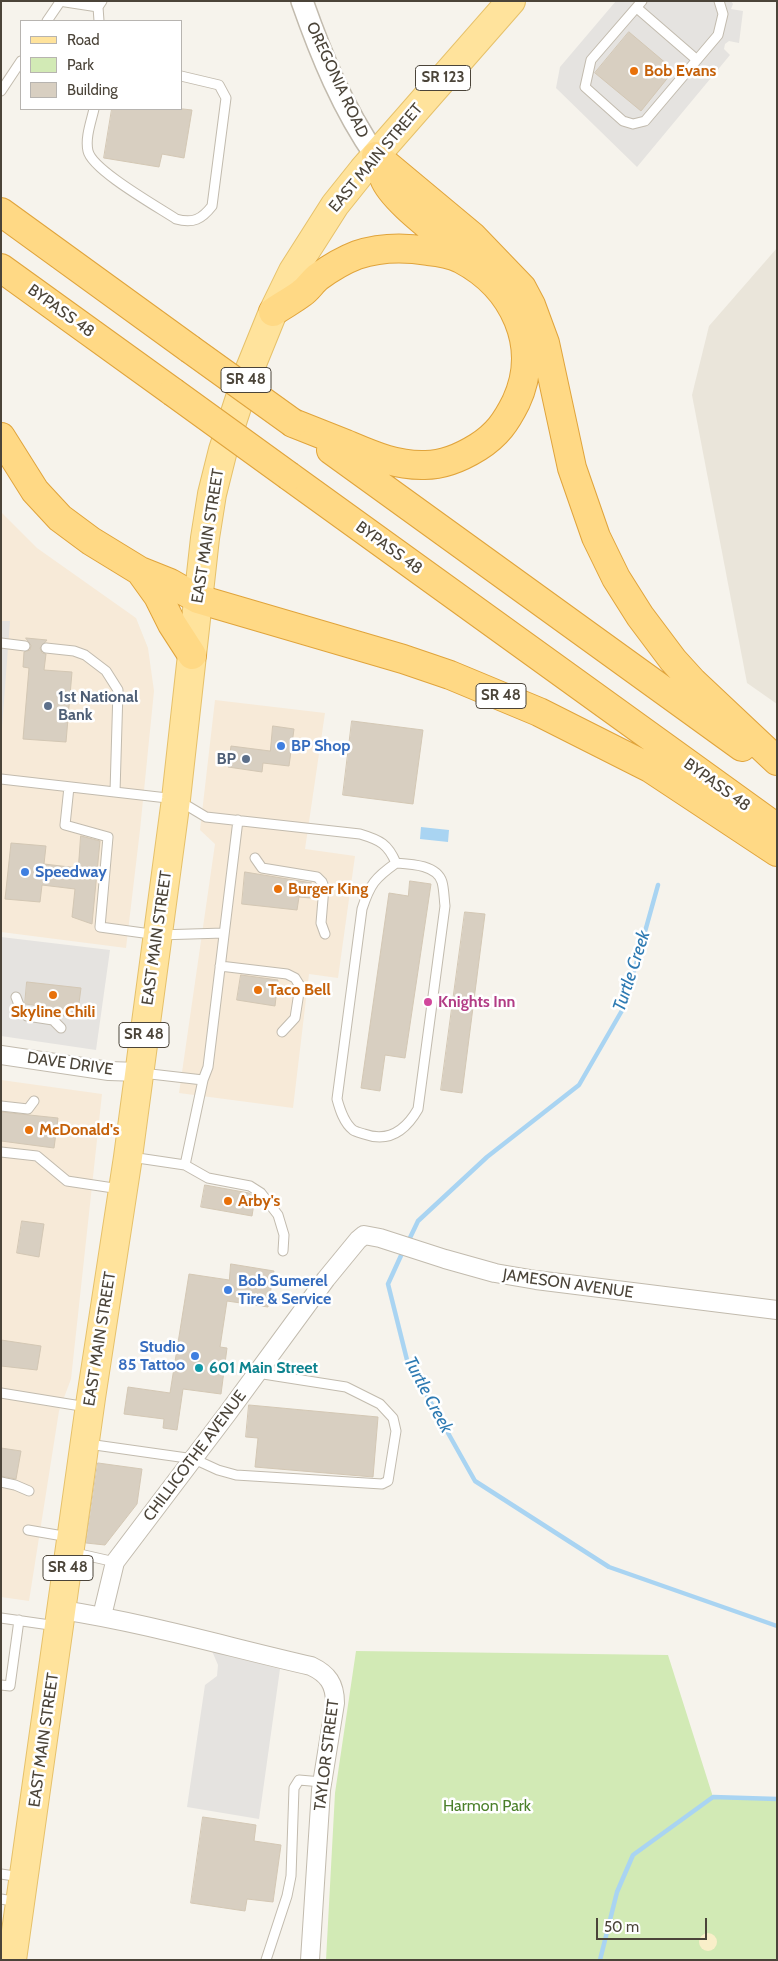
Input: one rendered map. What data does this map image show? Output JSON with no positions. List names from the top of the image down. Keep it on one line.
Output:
{"streets":{"highway":["BYPASS 48","SR 48"],"main road":["SR 123","EAST MAIN STREET"],"street":["OREGONIA ROAD","DAVE DRIVE","JAMESON AVENUE","CHILLICOTHE AVENUE","TAYLOR STREET"]},"crossings":[["OREGONIA ROAD","EAST MAIN STREET"],["EAST MAIN STREET","SR 48"],["EAST MAIN STREET","DAVE DRIVE"],["EAST MAIN STREET","TAYLOR STREET"],["JAMESON AVENUE","CHILLICOTHE AVENUE"],["CHILLICOTHE AVENUE","TAYLOR STREET"]],"water":["Turtle Creek"],"parks":["Harmon Park"],"places":["Bob Evans","1st National Bank","BP Shop","BP","Speedway","Burger King","Taco Bell","Skyline Chili","Knights Inn","McDonald's","Arby's","Bob Sumerel Tire & Service","Studio 85 Tattoo","601 Main Street"],"legend":["Road","Park","Building"],"scale_bar":"50 m"}
